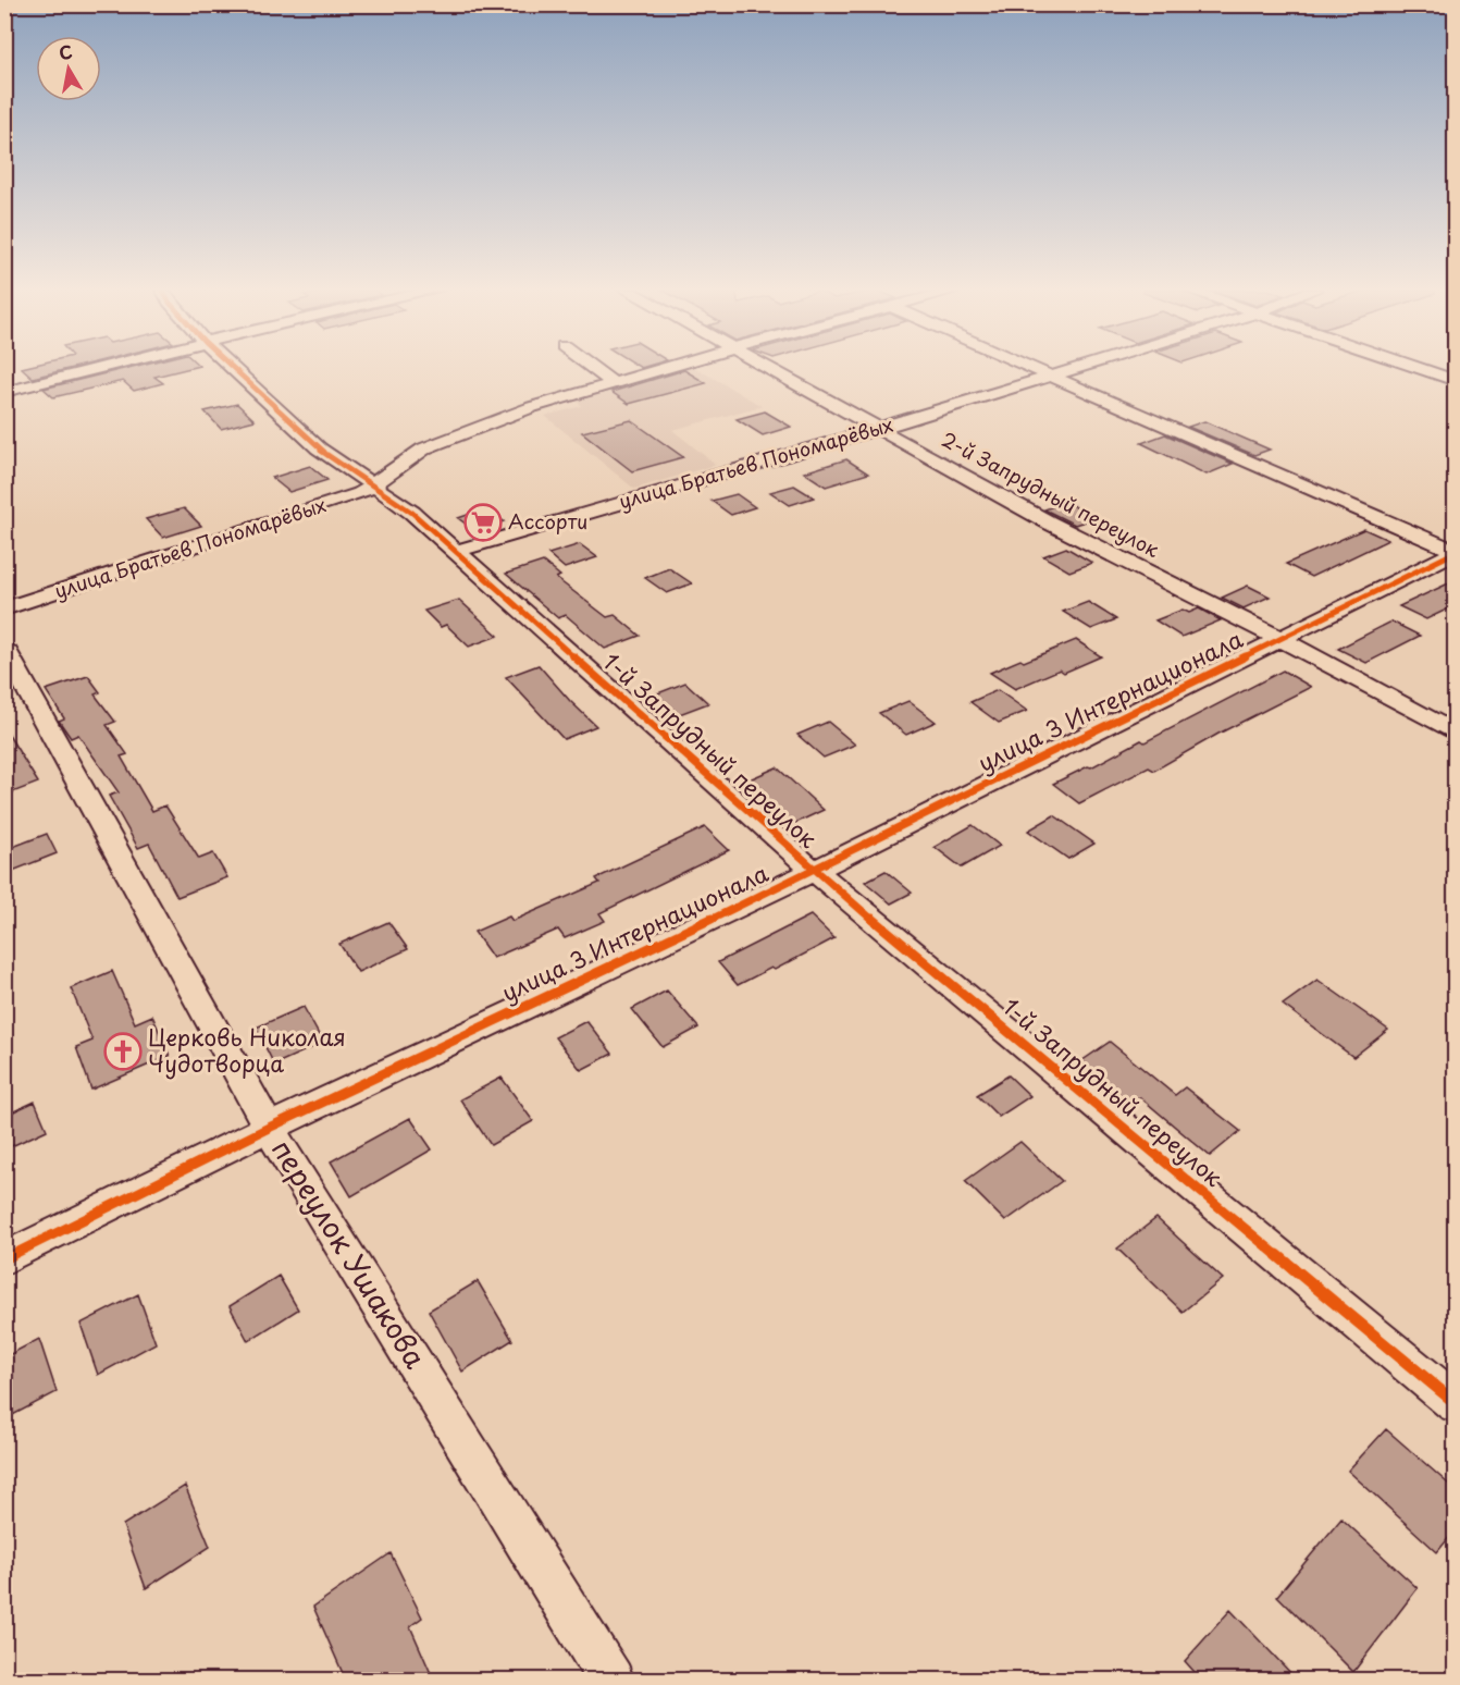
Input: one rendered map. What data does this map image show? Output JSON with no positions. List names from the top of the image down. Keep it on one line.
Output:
{"streets":{"street":["улица Братьев Пономарёвых","2-й Запрудный переулок","улица 3 Интернационала","1-й Запрудный переулок","переулок Ушакова"]},"crossings":[["улица Братьев Пономарёвых","2-й Запрудный переулок"],["улица Братьев Пономарёвых","1-й Запрудный переулок"],["2-й Запрудный переулок","улица 3 Интернационала"],["улица 3 Интернационала","1-й Запрудный переулок"],["улица 3 Интернационала","переулок Ушакова"]],"places":{"supermarket":["Ассорти"],"church":["Церковь Николая Чудотворца"]},"north":"top"}
